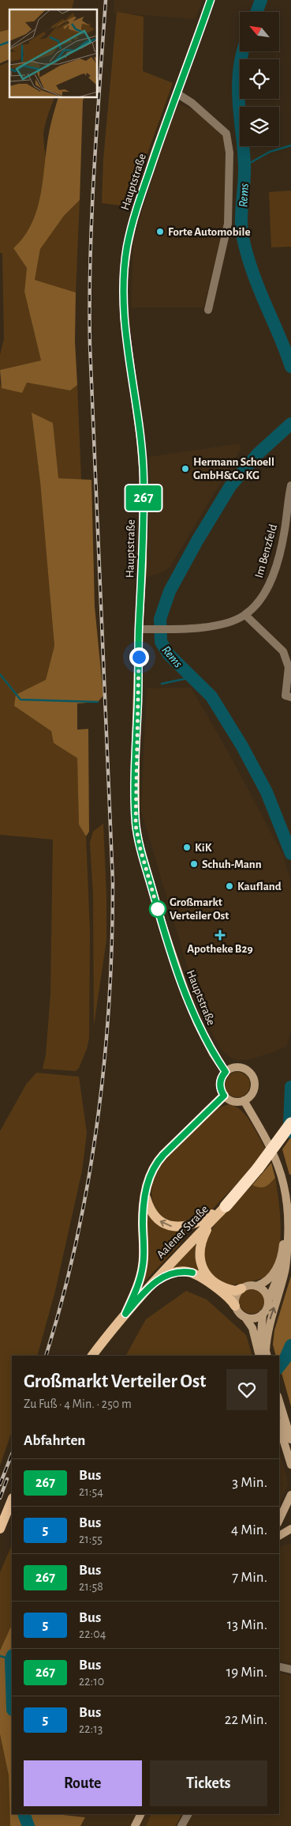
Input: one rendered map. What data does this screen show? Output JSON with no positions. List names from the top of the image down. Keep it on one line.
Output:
{"streets":{"highway":["Aalener Straße"],"street":["Hauptstraße","Im Benzfeld"]},"crossings":[["Hauptstraße","Im Benzfeld"]],"water":["Rems"],"places":{"other":["Forte Automobile","Hermann Schoell GmbH&Co KG","KiK","Schuh-Mann","Kaufland","Großmarkt Verteiler Ost"],"health":["Apotheke B29"]},"lines":["bus line 267"],"north":"top left","page":{"on_map":"267","heading":[["Großmarkt Verteiler Ost","Zu Fuß · 4 Min. · 250 m"],"Abfahrten"],"list":[{"mark":"267","name":"Bus","note":"21:54","value":"3 Min."},{"mark":"5","name":"Bus","note":"21:55","value":"4 Min."},{"mark":"267","name":"Bus","note":"21:58","value":"7 Min."},{"mark":"5","name":"Bus","note":"22:04","value":"13 Min."},{"mark":"267","name":"Bus","note":"22:10","value":"19 Min."},{"mark":"5","name":"Bus","note":"22:13","value":"22 Min."}],"buttons":["Route","Tickets"]}}
